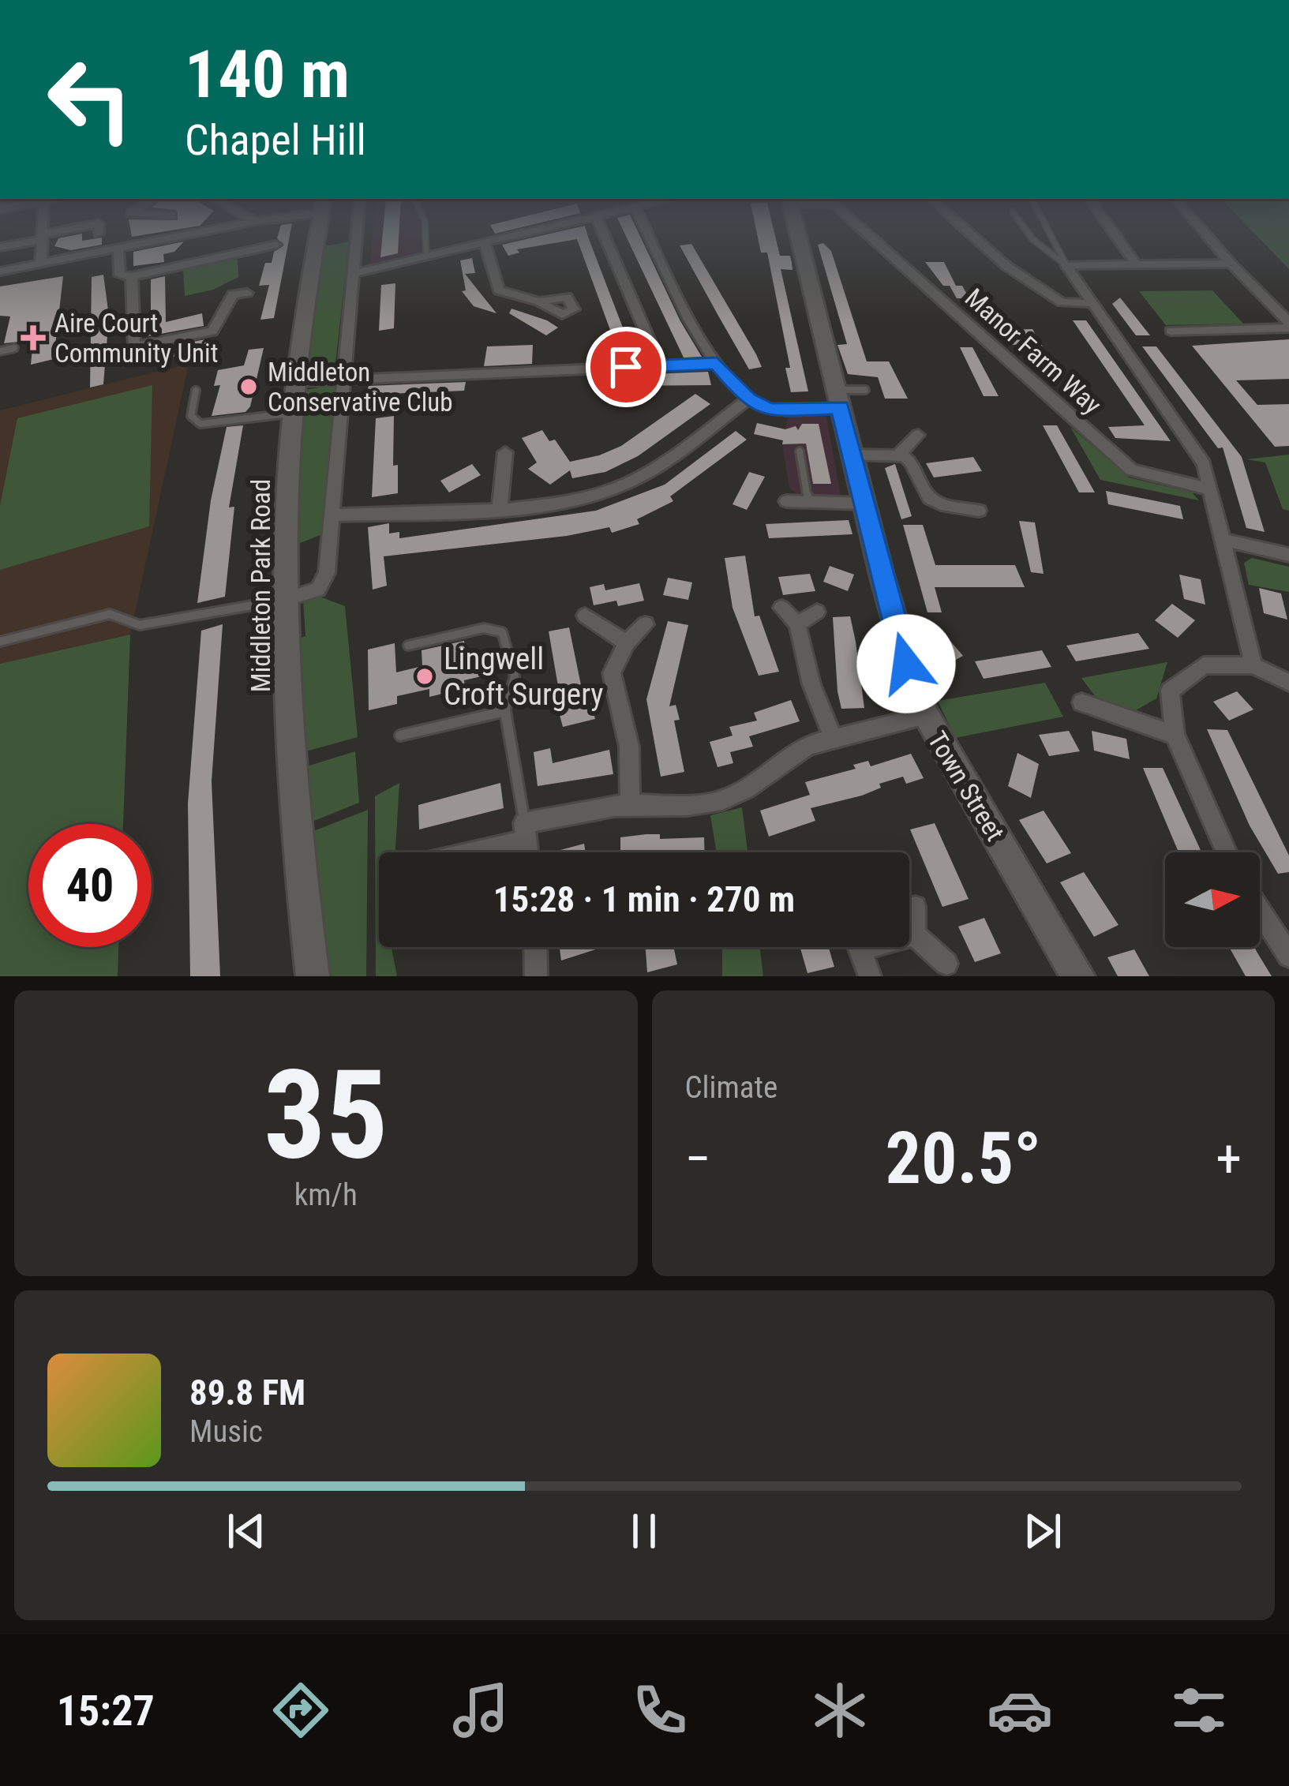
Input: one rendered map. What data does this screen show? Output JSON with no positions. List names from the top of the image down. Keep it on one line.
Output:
{"streets":{"street":["Manor Farm Way","Middleton Park Road","Town Street"]},"places":{"health":["Aire Court Community Unit"],"other":["Middleton Conservative Club","Lingwell Croft Surgery"]},"north":"right","page":{"turn":["140 m","Chapel Hill"],"limit":"40","trip":"15:28 · 1 min · 270 m","tile":[["35","km/h"],"Climate"],"heat":["−","20.5°","+"],"song":["89.8 FM","Music"],"tabs":"15:27"}}
